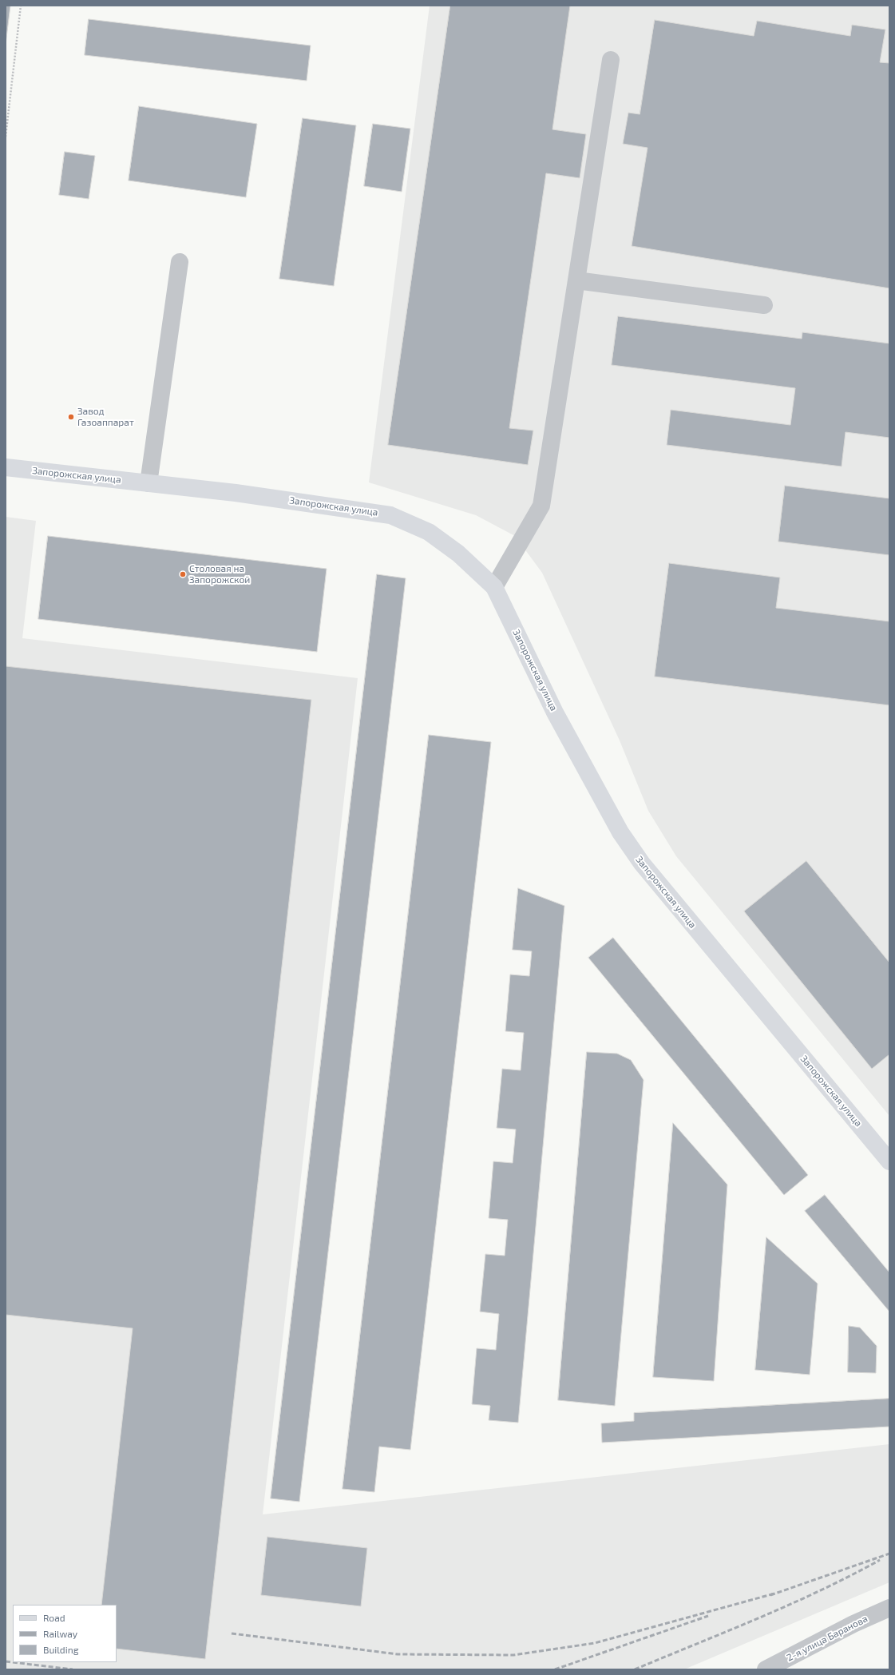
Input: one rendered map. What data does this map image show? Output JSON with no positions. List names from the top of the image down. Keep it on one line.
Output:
{"streets":{"main road":["Запорожская улица"],"street":["2-я улица Баранова"]},"places":["Завод Газоаппарат","Столовая на Запорожской"],"legend":["Road","Railway","Building"]}
